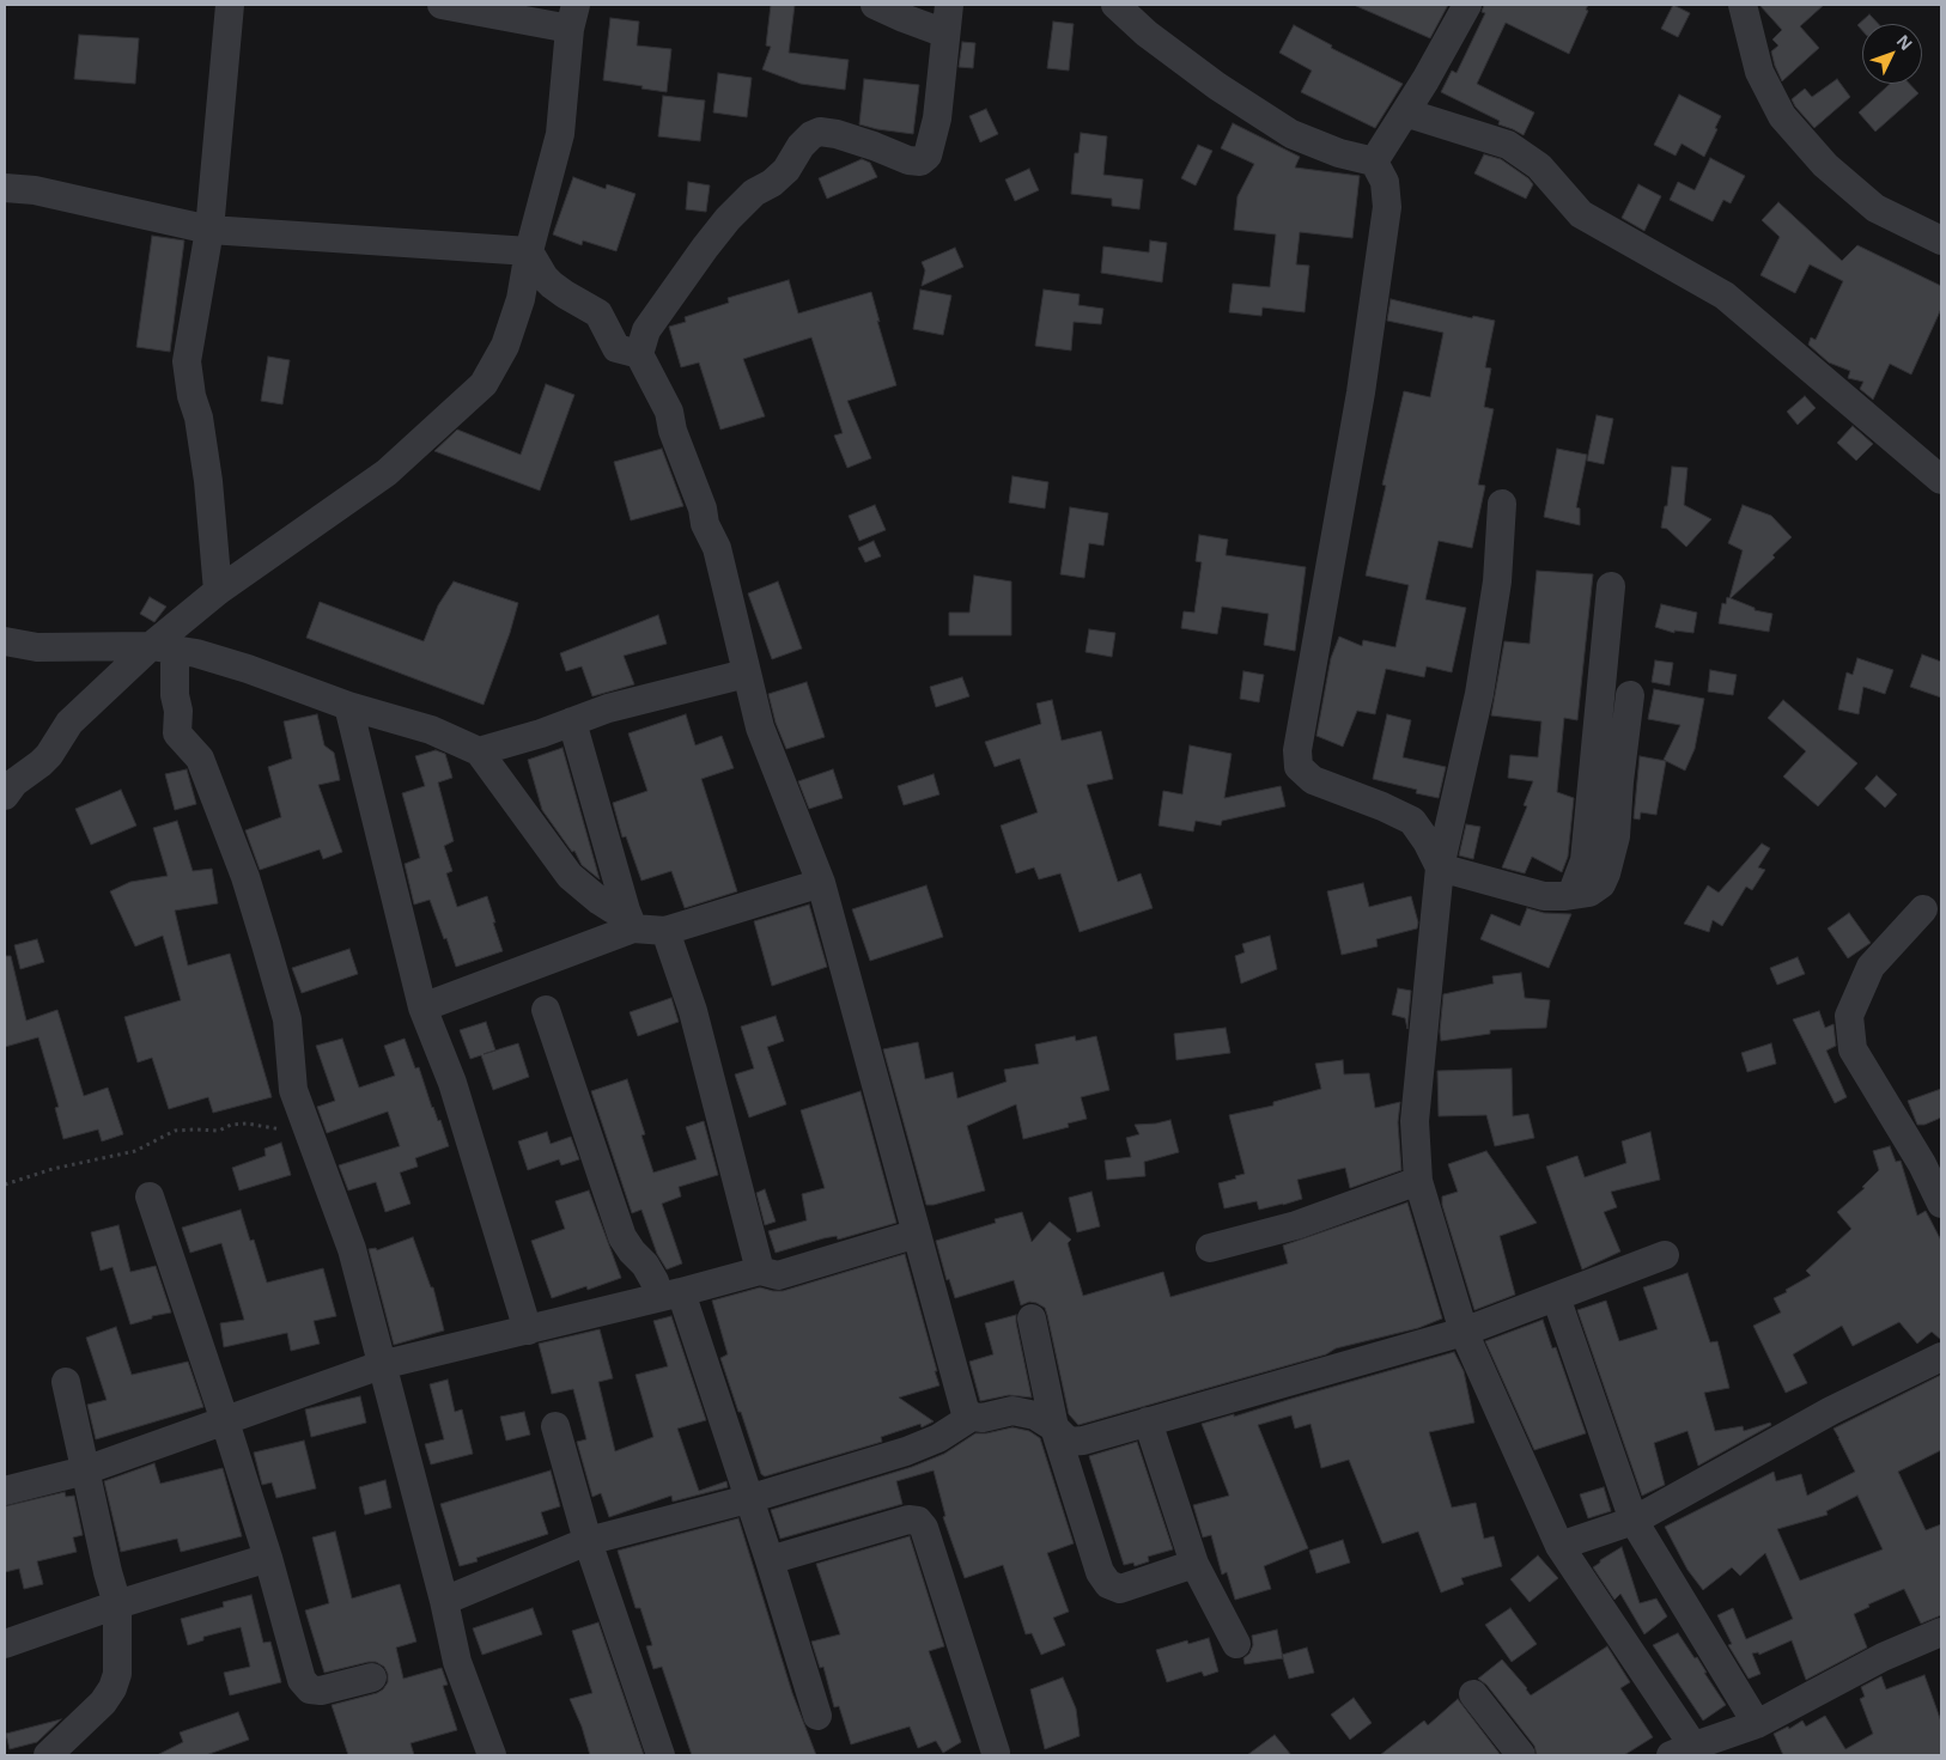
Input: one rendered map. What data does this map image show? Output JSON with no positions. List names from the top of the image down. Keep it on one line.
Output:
{"north":"top right"}
